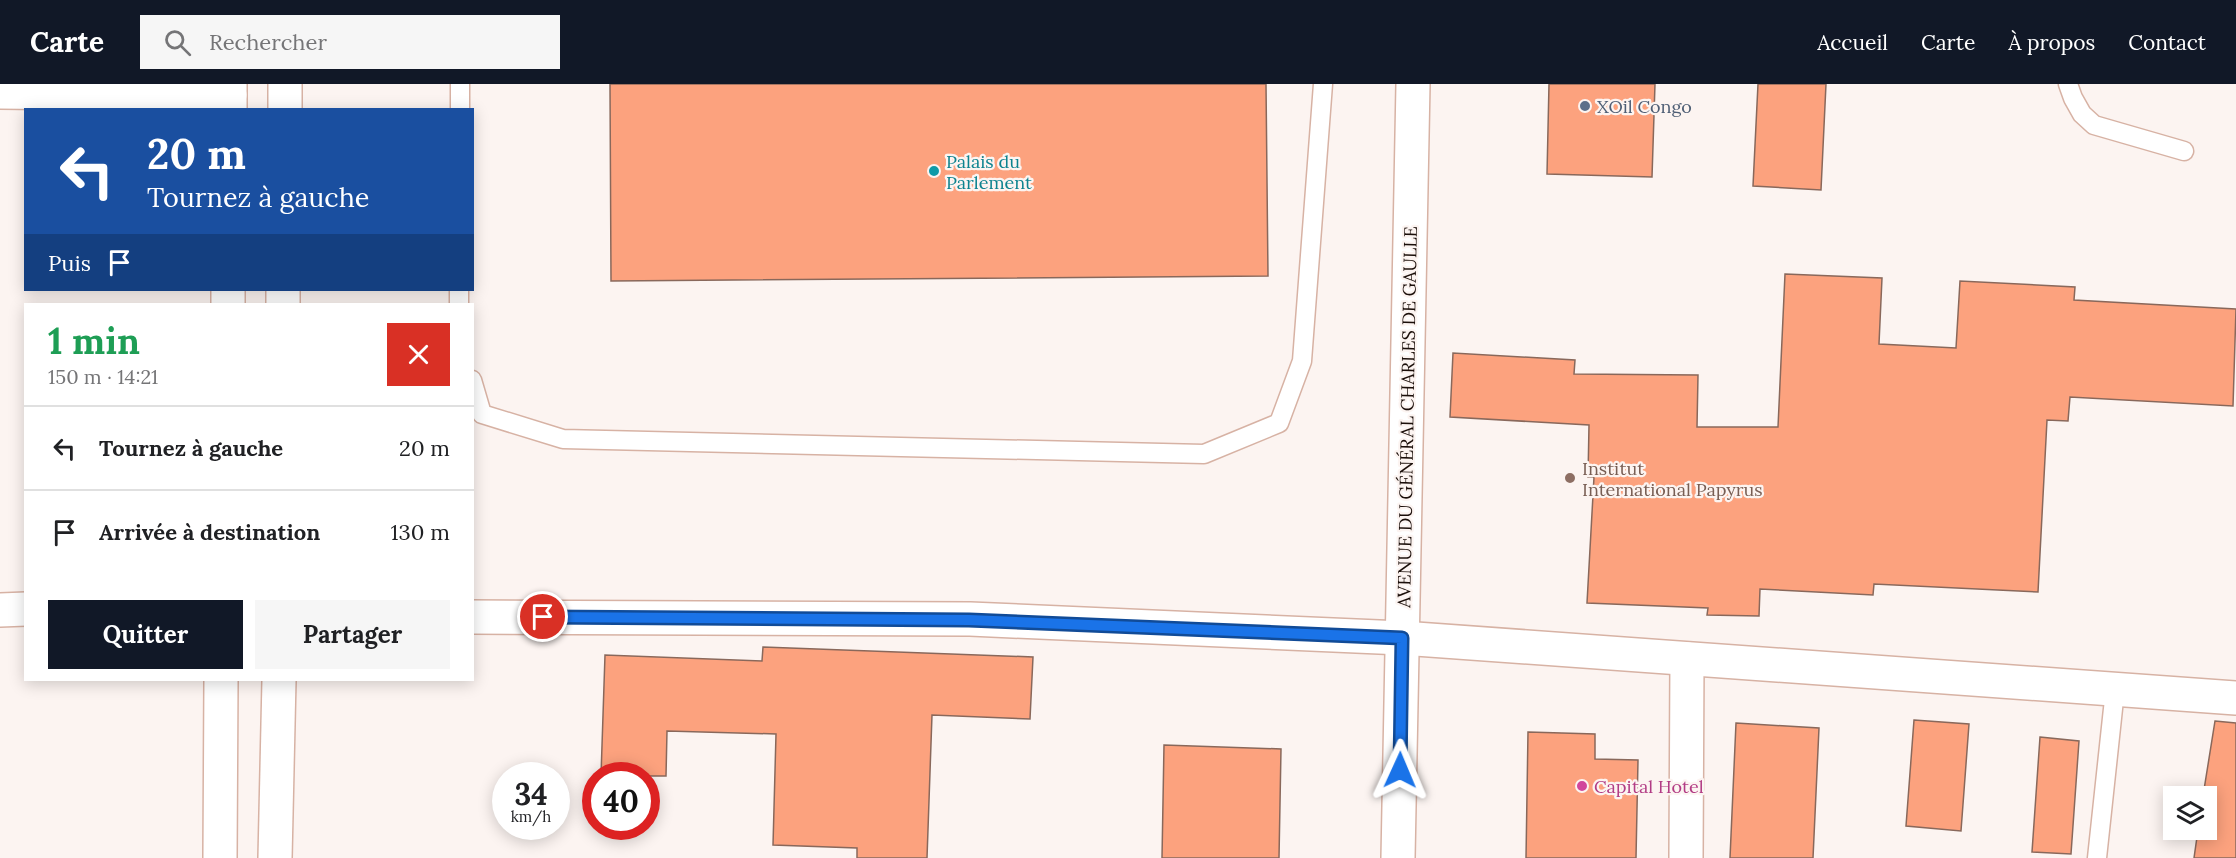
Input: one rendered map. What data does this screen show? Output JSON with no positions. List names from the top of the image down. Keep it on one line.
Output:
{"streets":{"street":["AVENUE DU GÉNÉRAL CHARLES DE GAULLE"]},"places":["XOil Congo","Palais du Parlement","Institut International Papyrus","Capital Hotel"],"page":{"header":"Carte","search":"Rechercher","nav":["Accueil","Carte","À propos","Contact"],"turn":["20 m","Tournez à gauche"],"then":"Puis","heading":["1 min","150 m · 14:21"],"list":[{"name":"Tournez à gauche","value":"20 m"},{"name":"Arrivée à destination","value":"130 m"}],"buttons":["Quitter","Partager"],"speed":"34 km/h","limit":"40"}}
